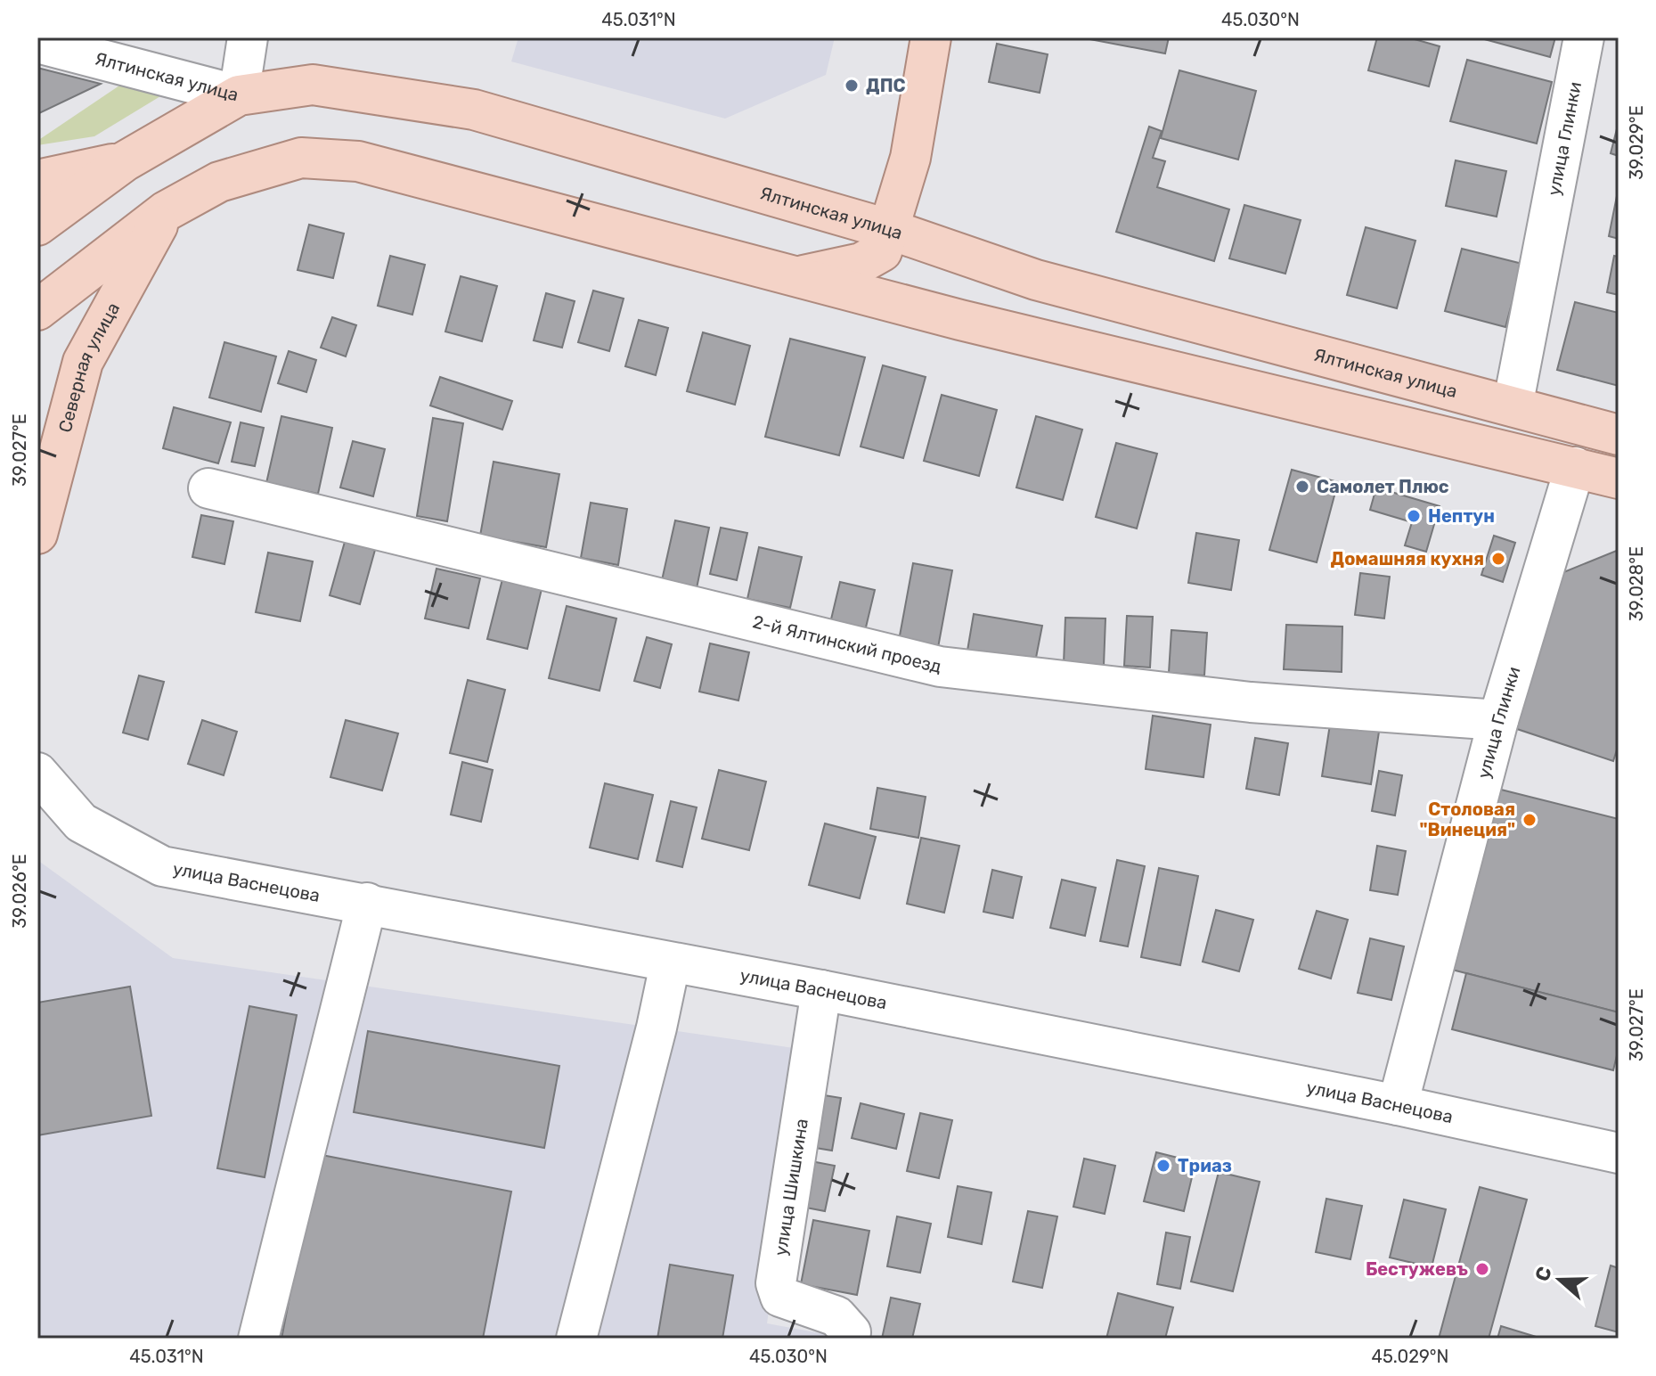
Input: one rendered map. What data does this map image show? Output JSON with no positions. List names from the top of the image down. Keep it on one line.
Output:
{"streets":{"main road":["Ялтинская улица","Северная улица"],"street":["улица Глинки","2-й Ялтинский проезд","улица Васнецова","улица Шишкина"]},"crossings":[["Ялтинская улица","улица Глинки"],["улица Глинки","2-й Ялтинский проезд"],["улица Глинки","улица Васнецова"],["улица Васнецова","улица Шишкина"]],"places":["ДПС","Самолет Плюс","Нептун","Домашняя кухня","Столовая \"Винеция\"","Триаз","Бестужевъ"],"north":"left","coordinates":["45.031°N","45.030°N","39.029°E","39.027°E","39.028°E","39.026°E","45.029°N"]}
